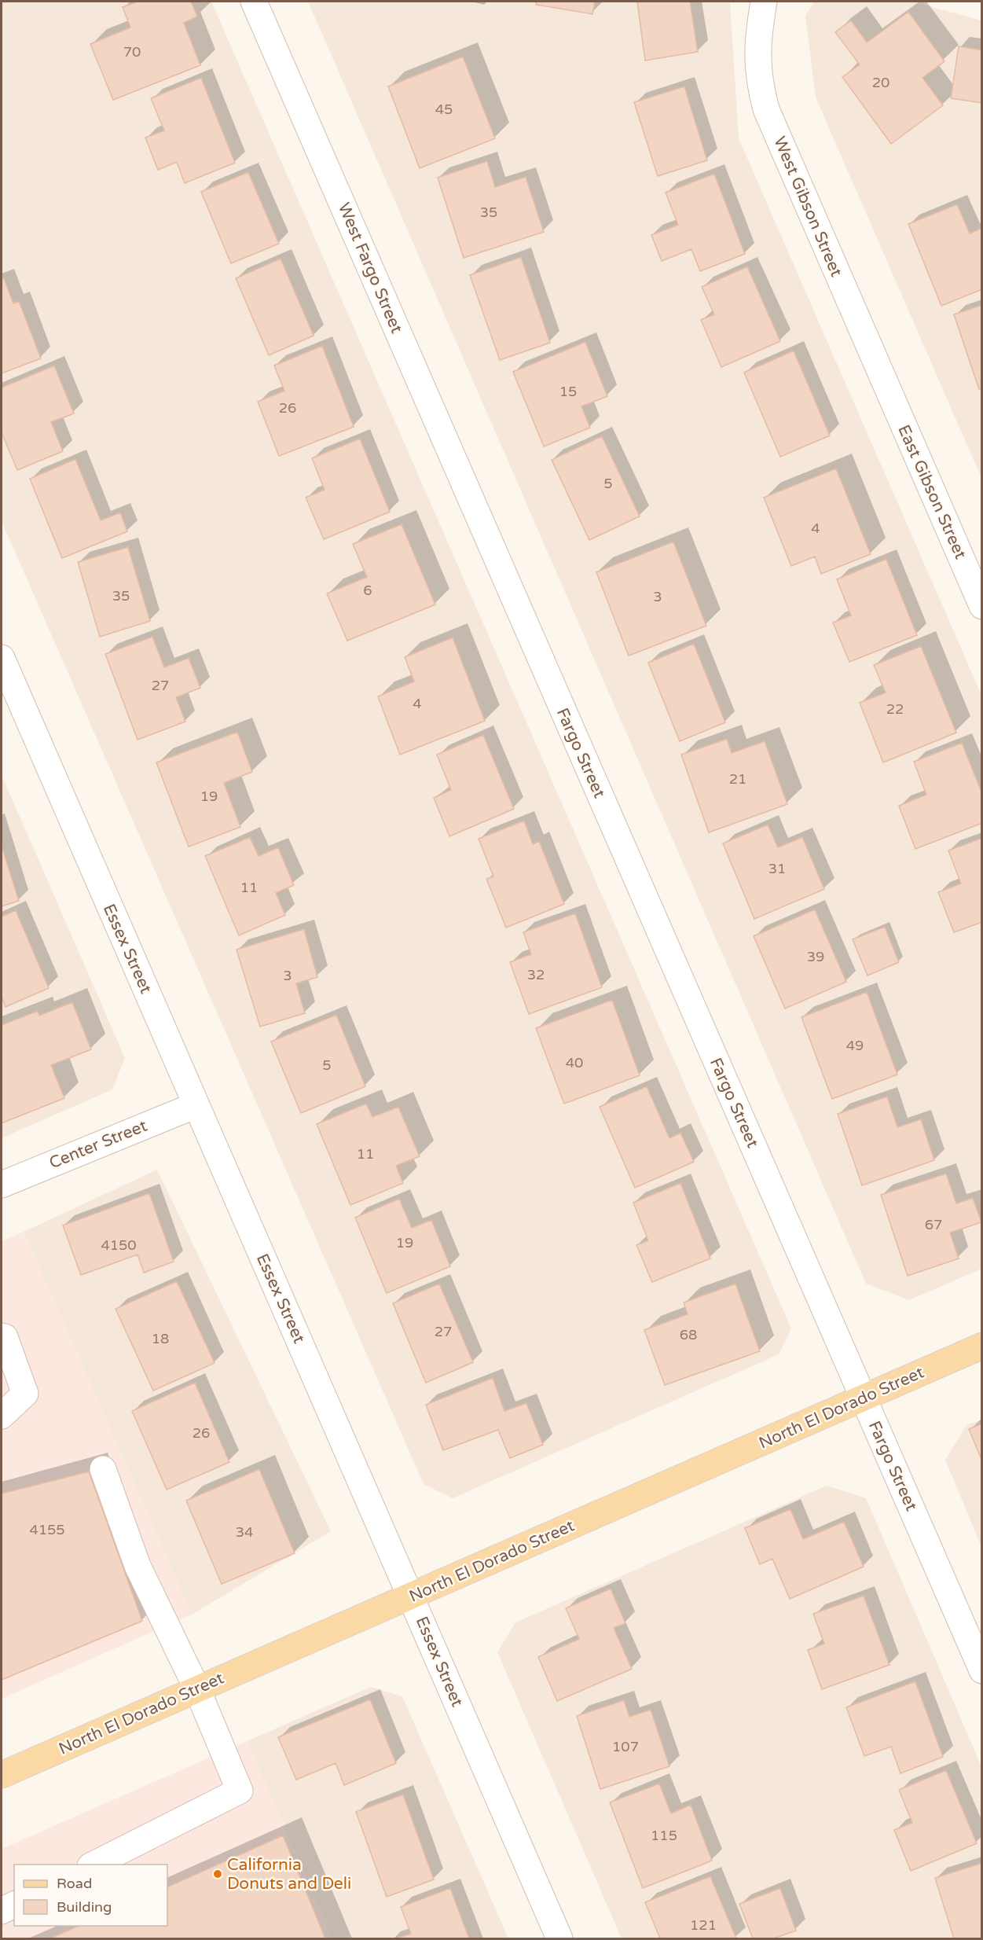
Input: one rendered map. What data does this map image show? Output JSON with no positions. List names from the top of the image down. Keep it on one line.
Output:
{"streets":{"main road":["North El Dorado Street"],"street":["West Gibson Street","West Fargo Street","East Gibson Street","Fargo Street","Essex Street","Center Street"]},"crossings":[["West Gibson Street","East Gibson Street"],["West Fargo Street","Fargo Street"],["Fargo Street","North El Dorado Street"],["Essex Street","Center Street"],["Essex Street","North El Dorado Street"]],"places":["California Donuts and Deli"],"house_numbers":["70","20","45","35","15","26","5","4","6","35","3","27","4","22","21","19","31","11","39","32","3","49","40","5","11","67","19","4150","27","68","18","26","4155","34","107","115","121"],"legend":["Road","Building"]}
